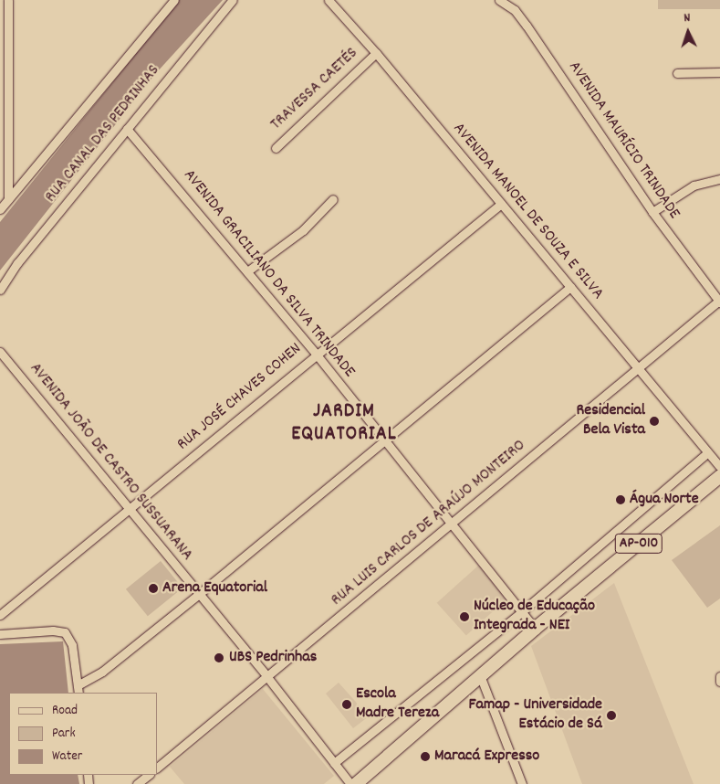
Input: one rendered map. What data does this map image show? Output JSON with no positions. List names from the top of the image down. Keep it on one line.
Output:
{"streets":{"main road":["AP-010"],"street":["TRAVESSA CAETÉS","RUA CANAL DAS PEDRINHAS","AVENIDA MAURÍCIO TRINDADE","AVENIDA MANOEL DE SOUZA E SILVA","AVENIDA GRACILIANO DA SILVA TRINDADE","RUA JOSÉ CHAVES COHEN","AVENIDA JOÃO DE CASTRO SUSSUARANA","RUA LUIS CARLOS DE ARAÚJO MONTEIRO"]},"crossings":[["TRAVESSA CAETÉS","AVENIDA MANOEL DE SOUZA E SILVA"],["RUA CANAL DAS PEDRINHAS","AVENIDA GRACILIANO DA SILVA TRINDADE"],["AVENIDA MAURÍCIO TRINDADE","RUA LUIS CARLOS DE ARAÚJO MONTEIRO"],["AVENIDA MANOEL DE SOUZA E SILVA","RUA JOSÉ CHAVES COHEN"],["AVENIDA MANOEL DE SOUZA E SILVA","RUA LUIS CARLOS DE ARAÚJO MONTEIRO"],["AVENIDA GRACILIANO DA SILVA TRINDADE","RUA JOSÉ CHAVES COHEN"],["AVENIDA GRACILIANO DA SILVA TRINDADE","RUA LUIS CARLOS DE ARAÚJO MONTEIRO"],["AVENIDA GRACILIANO DA SILVA TRINDADE","AP-010"],["RUA JOSÉ CHAVES COHEN","AVENIDA JOÃO DE CASTRO SUSSUARANA"],["AVENIDA JOÃO DE CASTRO SUSSUARANA","RUA LUIS CARLOS DE ARAÚJO MONTEIRO"]],"districts":["JARDIM EQUATORIAL"],"places":["Residencial Bela Vista","Água Norte","Arena Equatorial","Núcleo de Educação Integrada - NEI","UBS Pedrinhas","Escola Madre Tereza","Famap - Universidade Estácio de Sá","Maracá Expresso"],"legend":["Road","Park","Water"],"north":"top"}
